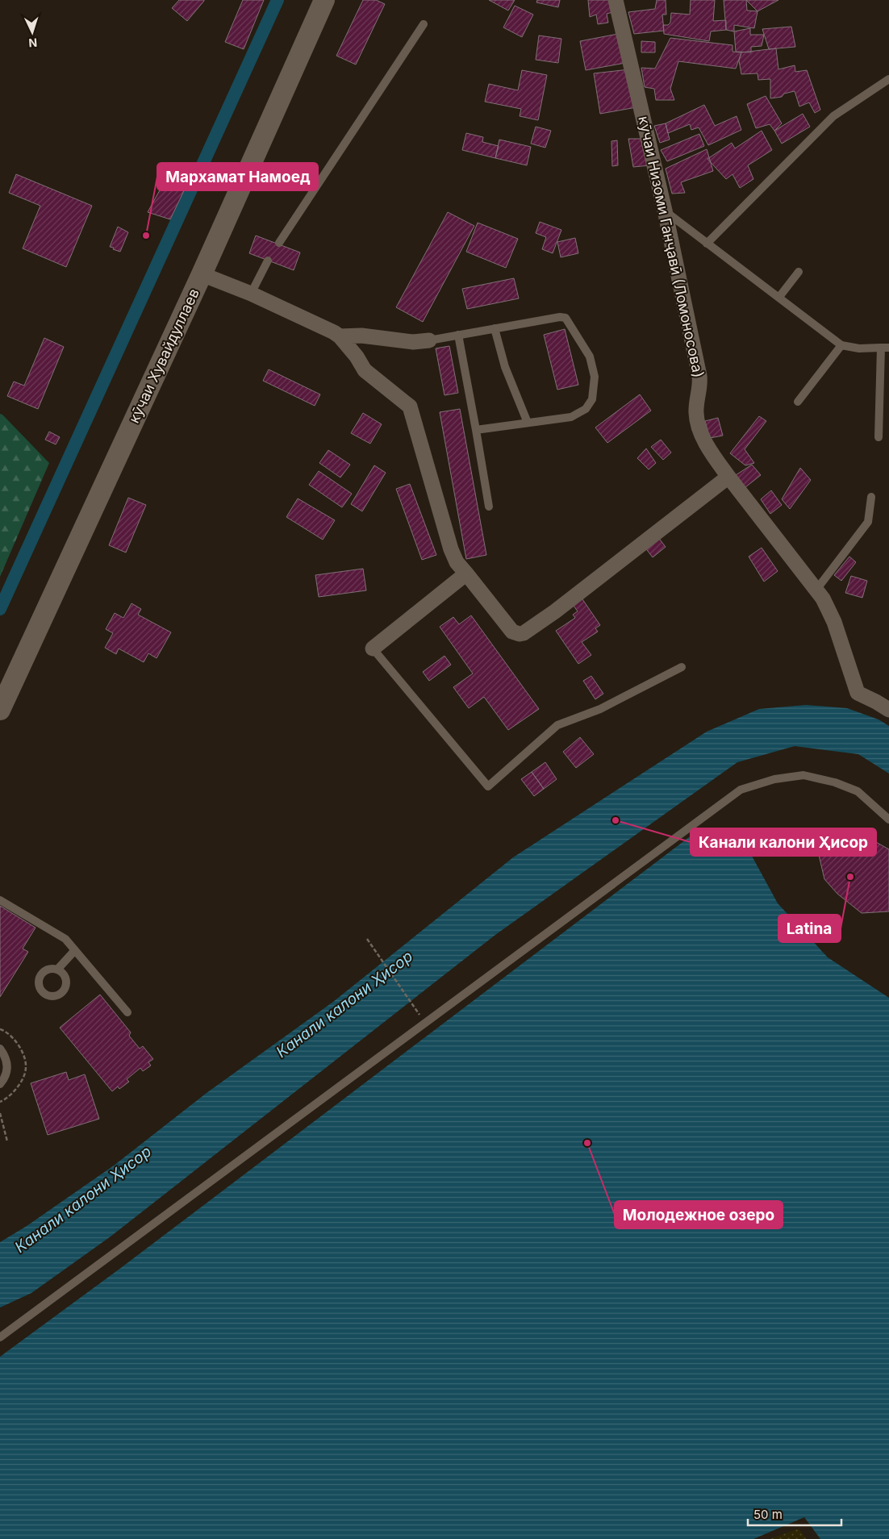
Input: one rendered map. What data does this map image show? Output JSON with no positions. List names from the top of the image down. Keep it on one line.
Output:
{"streets":{"street":["кӯчаи Низоми Ганҷавӣ (Ломоносова)","кӯчаи Хувайдуллаев"]},"water":["Канали калони Ҳисор"],"places":["Мархамат Намоед","Канали калони Ҳисор","Latina","Молодежное озеро"],"scale_bar":"50 m","north":"bottom"}
